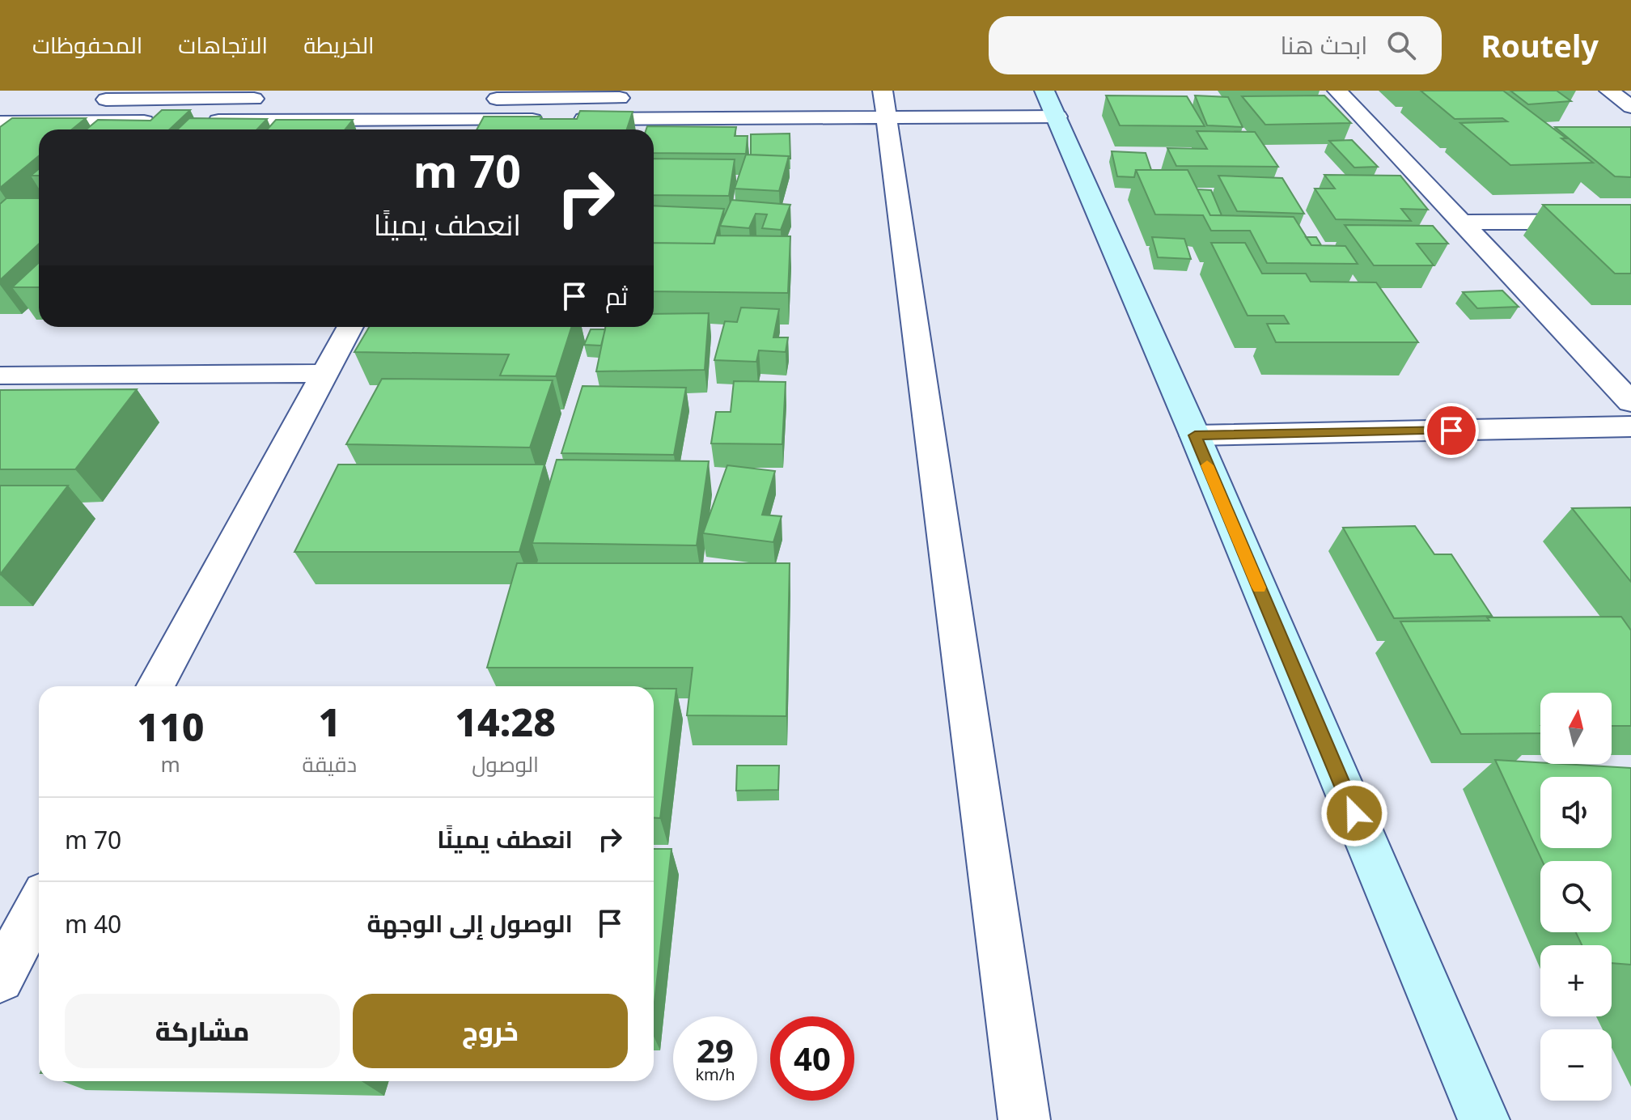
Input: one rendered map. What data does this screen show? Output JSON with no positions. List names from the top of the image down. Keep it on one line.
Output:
{"north":"top","page":{"header":"Routely","search":"ابحث هنا","nav":["الخريطة","الاتجاهات","المحفوظات"],"turn":["70 m","انعطف يمينًا"],"then":"ثم","eta":["14:28","الوصول","1","دقيقة","110","m"],"map_buttons":["+","−"],"list":[{"name":"انعطف يمينًا","value":"70 m"},{"name":"الوصول إلى الوجهة","value":"40 m"}],"buttons":["خروج","مشاركة"],"speed":"29 km/h","limit":"40"}}
